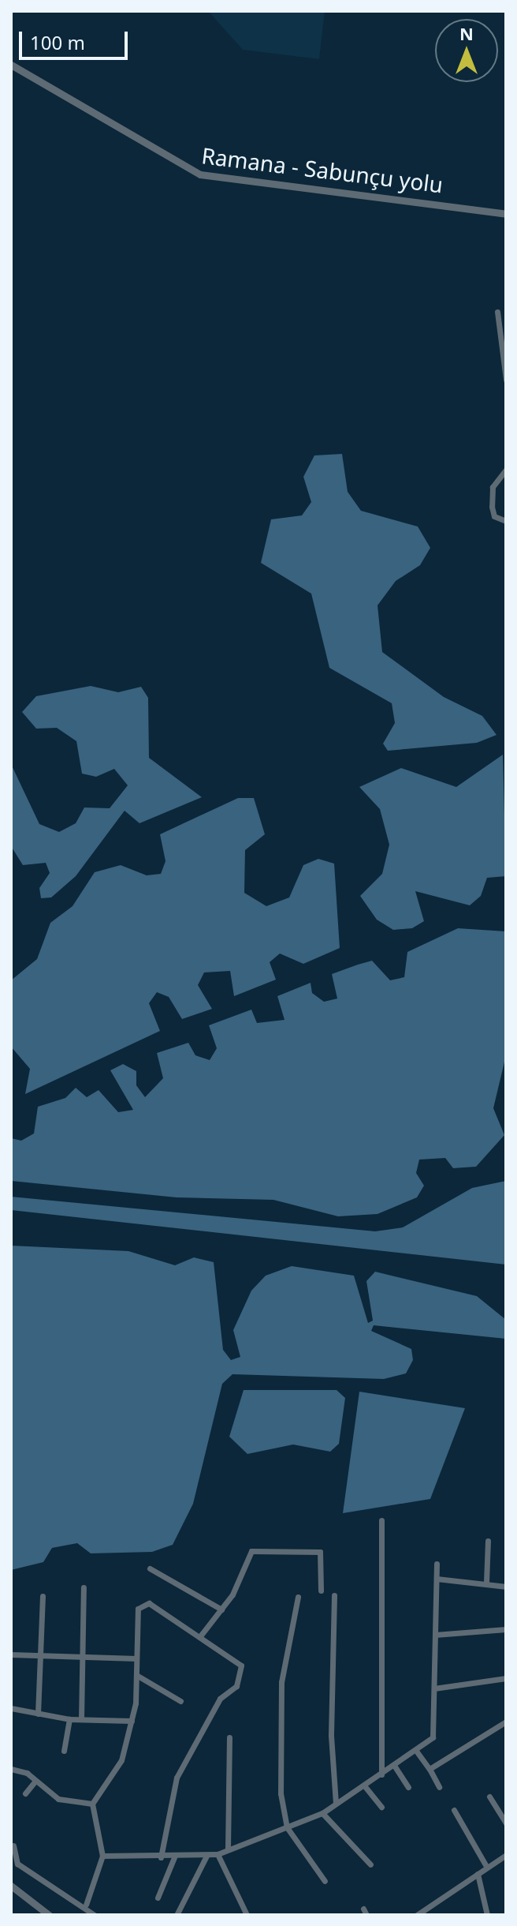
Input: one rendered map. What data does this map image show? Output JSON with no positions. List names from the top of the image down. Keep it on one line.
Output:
{"streets":{"street":["Ramana - Sabunçu yolu"]},"scale_bar":"100 m","north":"top"}
